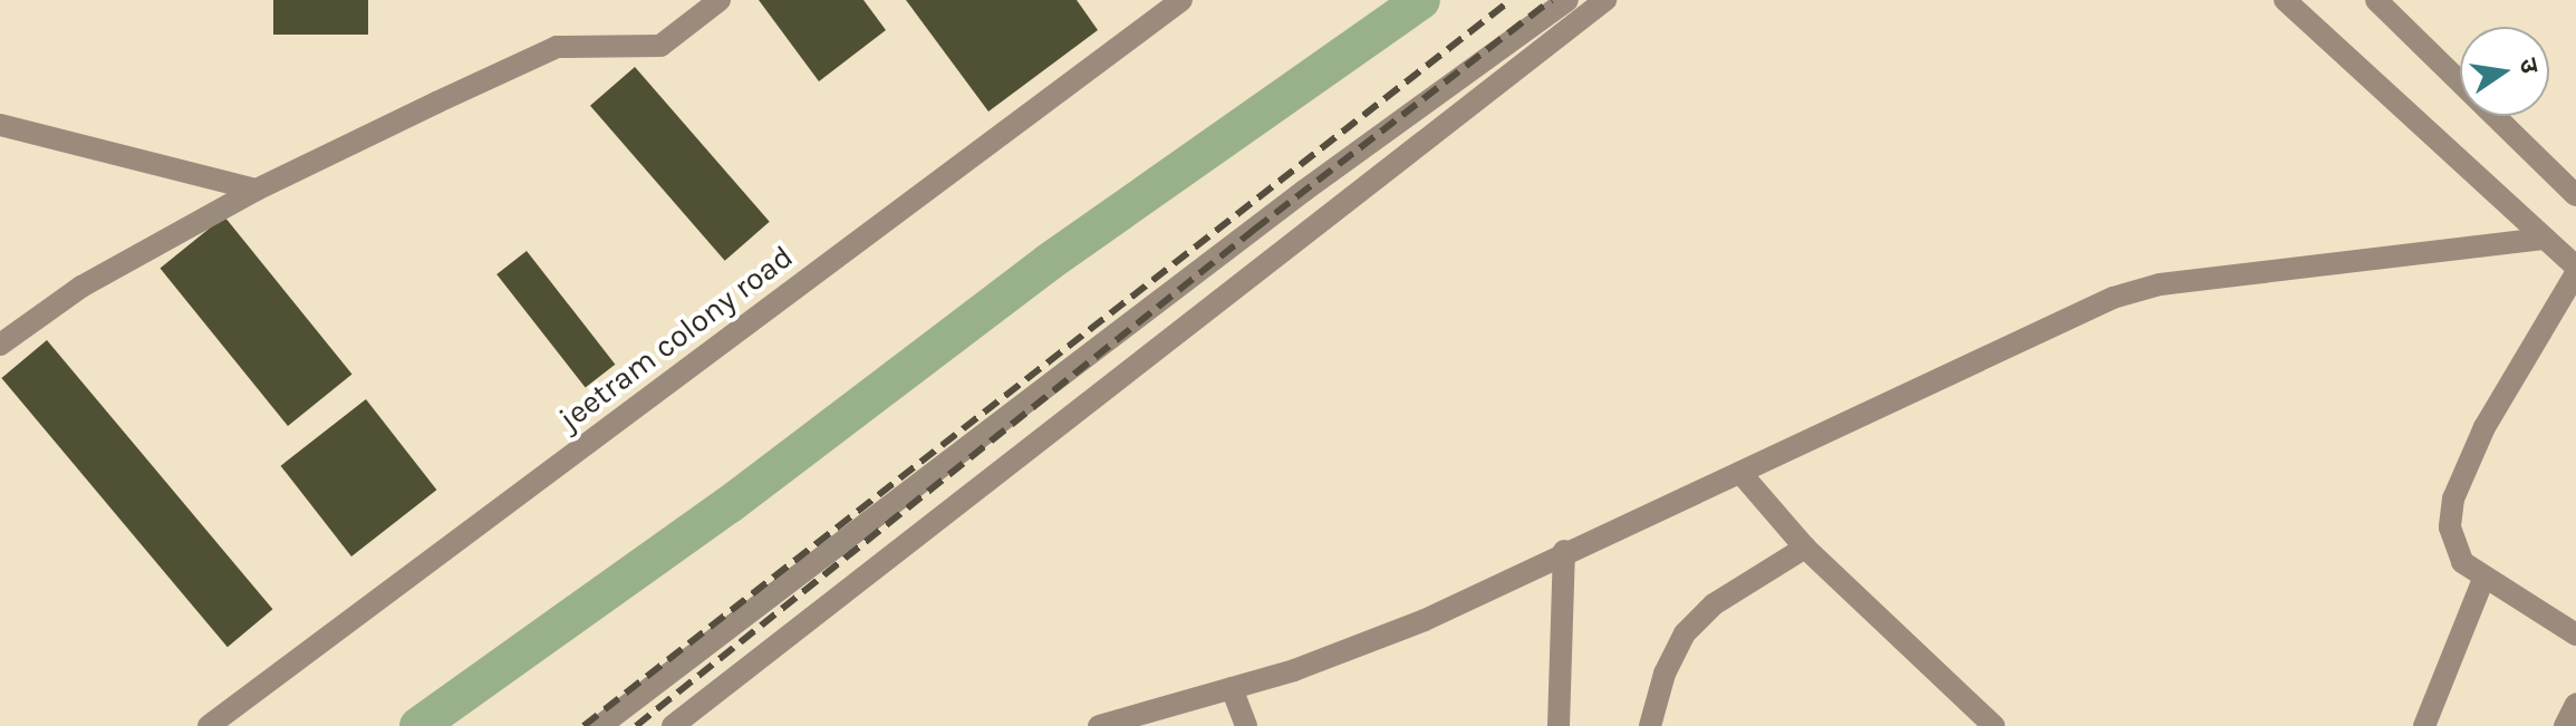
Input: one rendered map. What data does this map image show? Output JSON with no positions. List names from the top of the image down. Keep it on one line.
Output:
{"streets":{"street":["jeetram colony road"]},"north":"right"}
